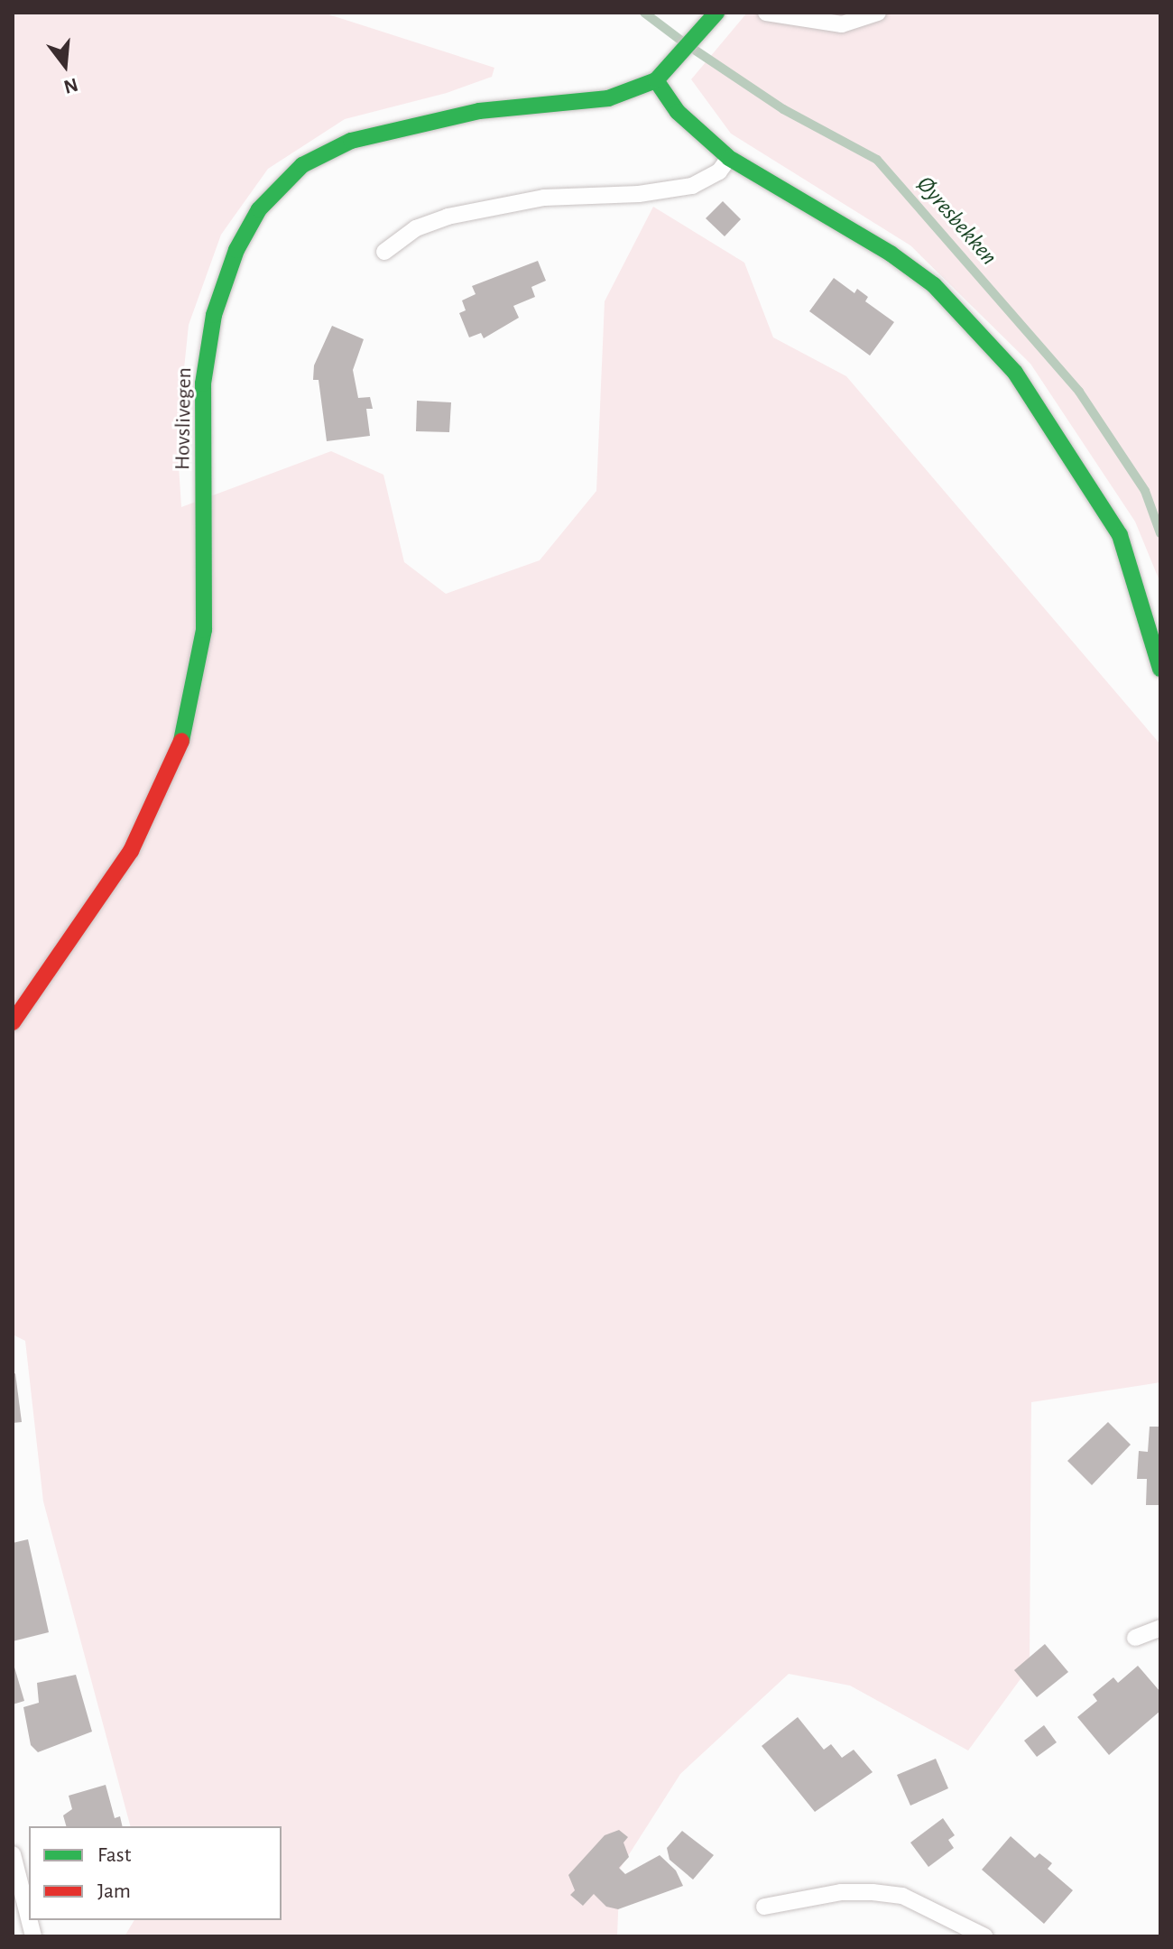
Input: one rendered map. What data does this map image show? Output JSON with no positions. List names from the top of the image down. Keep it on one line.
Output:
{"streets":{"street":["Hovslivegen"]},"water":["Øyresbekken"],"legend":["Fast","Jam"],"north":"bottom"}
